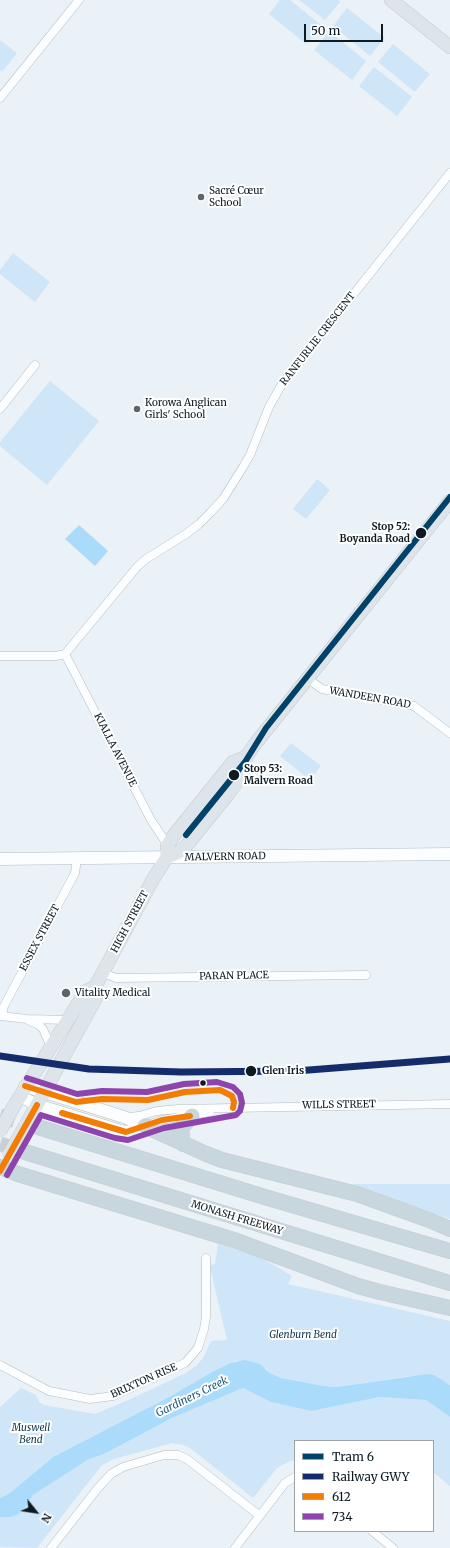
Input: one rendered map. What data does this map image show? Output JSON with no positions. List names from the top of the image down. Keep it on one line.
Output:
{"streets":{"highway":["MONASH FREEWAY"],"main road":["MALVERN ROAD","HIGH STREET","WILLS STREET"],"street":["RANFURLIE CRESCENT","WANDEEN ROAD","KIALLA AVENUE","ESSEX STREET","PARAN PLACE","BRIXTON RISE"]},"crossings":[["RANFURLIE CRESCENT","KIALLA AVENUE"],["WANDEEN ROAD","HIGH STREET"],["KIALLA AVENUE","MALVERN ROAD"],["KIALLA AVENUE","HIGH STREET"],["MALVERN ROAD","HIGH STREET"],["MALVERN ROAD","ESSEX STREET"],["HIGH STREET","ESSEX STREET"],["HIGH STREET","PARAN PLACE"],["HIGH STREET","WILLS STREET"]],"water":["Gardiners Creek"],"parks":["Glenburn Bend","Muswell Bend"],"places":["Sacré Cœur School","Korowa Anglican Girls' School","Stop 52: Boyanda Road","Stop 53: Malvern Road","Vitality Medical","Glen Iris"],"lines":["tram line 6","rail line GWY","transit line 734","transit line 612"],"legend":["Tram 6","Railway GWY","612","734"],"scale_bar":"50 m","north":"bottom right"}
